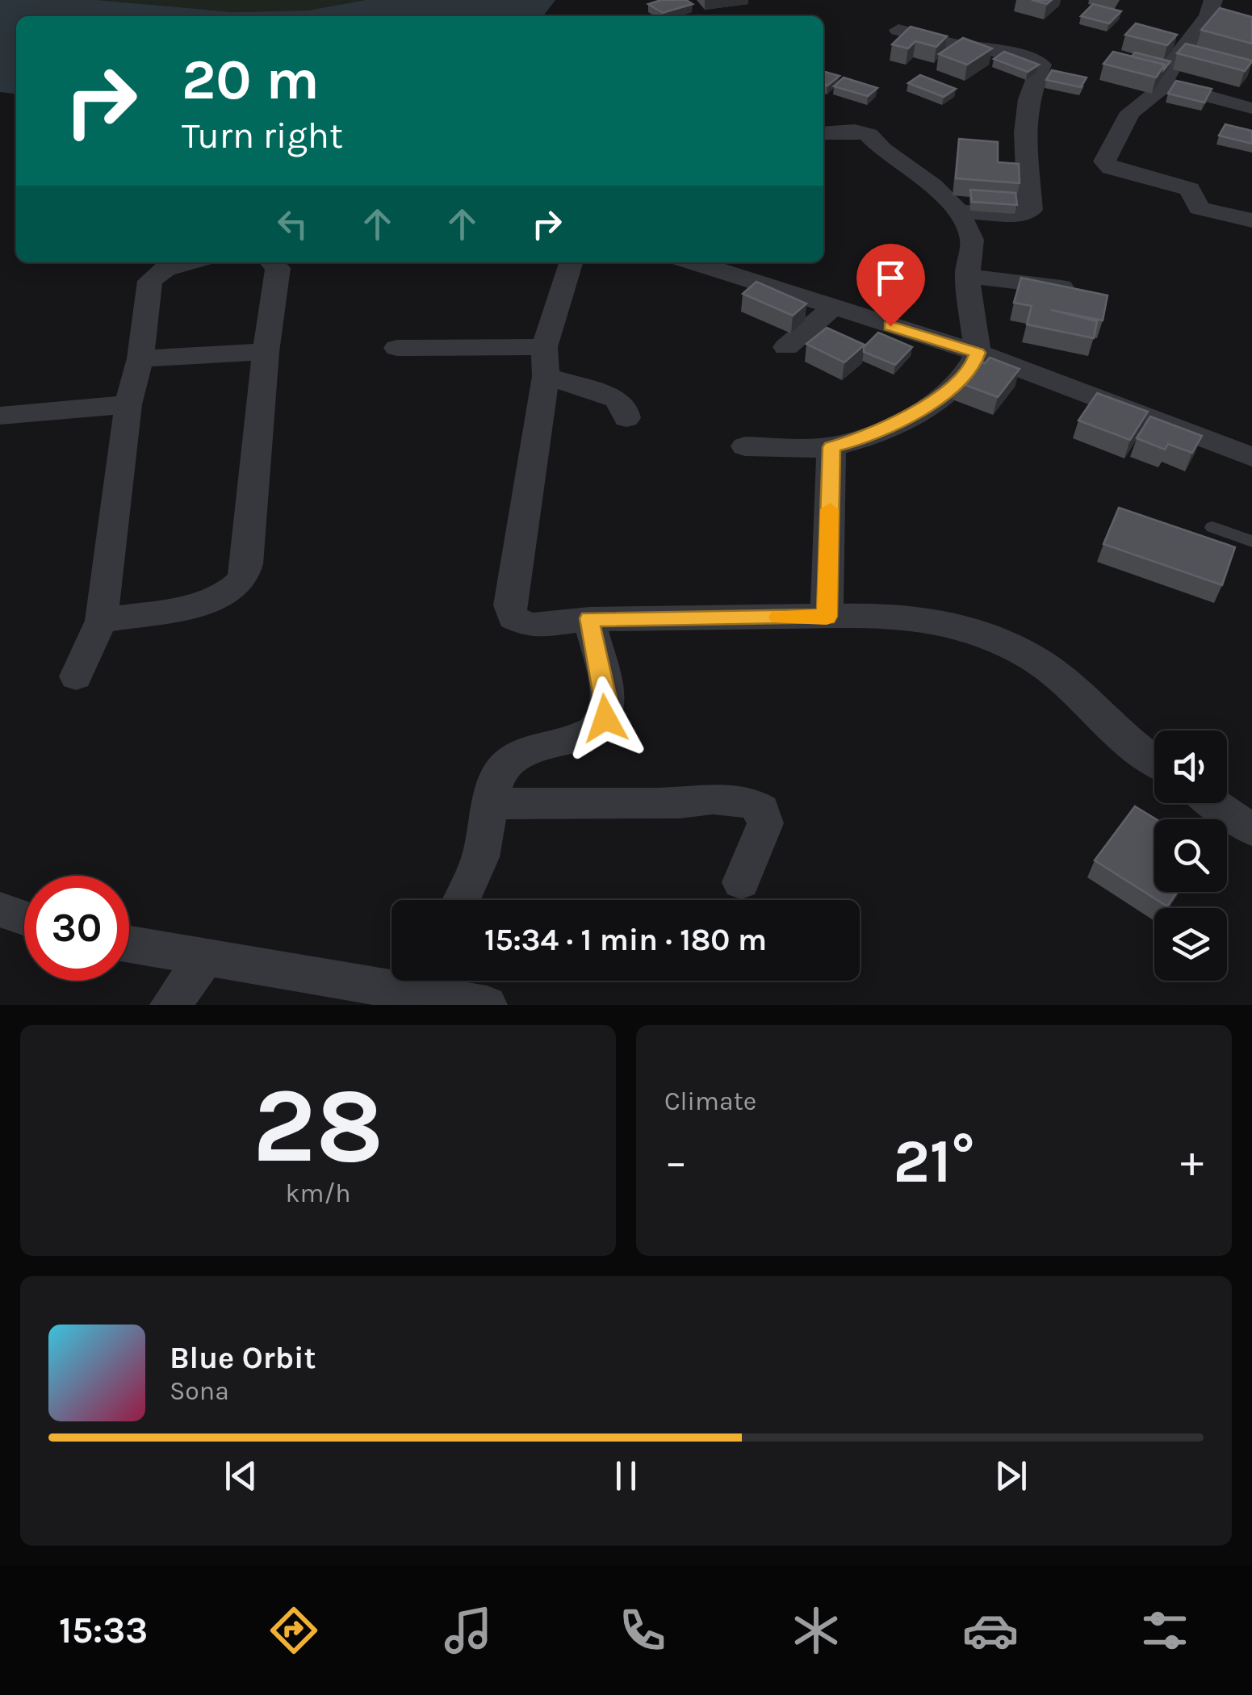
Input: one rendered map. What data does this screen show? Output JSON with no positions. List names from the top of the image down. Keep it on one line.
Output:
{"page":{"turn":["20 m","Turn right"],"limit":"30","trip":"15:34 · 1 min · 180 m","tile":[["28","km/h"],"Climate"],"heat":["−","21°","+"],"song":["Blue Orbit","Sona"],"tabs":"15:33"}}
